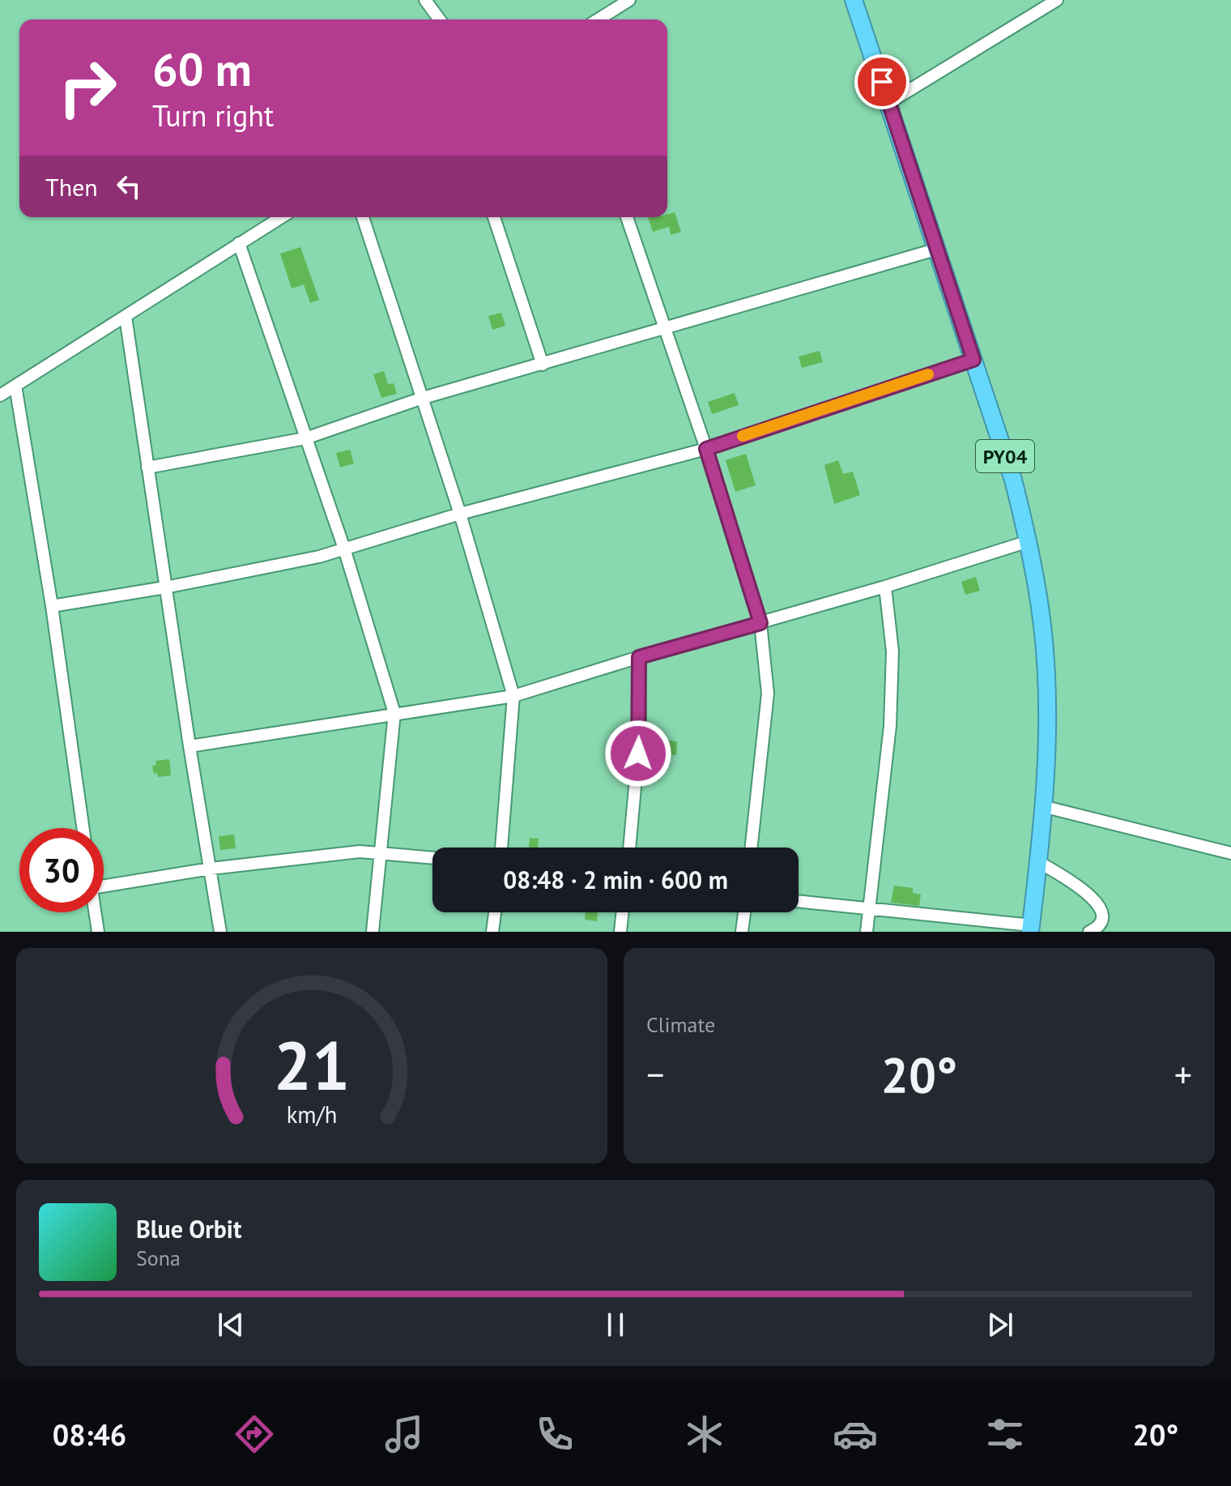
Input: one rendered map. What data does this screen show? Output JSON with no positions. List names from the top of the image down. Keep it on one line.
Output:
{"streets":{"highway":["PY04"]},"page":{"turn":["60 m","Turn right"],"then":"Then","limit":"30","trip":"08:48 · 2 min · 600 m","tile":"Climate","heat":["−","20°","+"],"song":["Blue Orbit","Sona"],"tabs":["08:46","20°"],"gauge":["21","km/h"]}}
